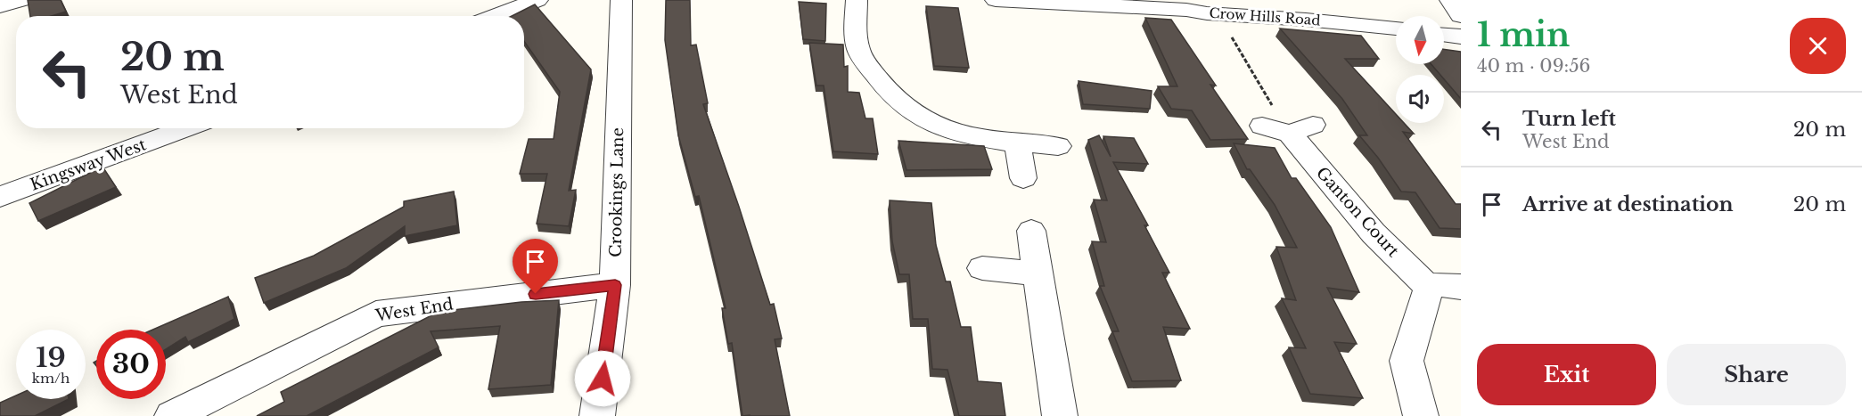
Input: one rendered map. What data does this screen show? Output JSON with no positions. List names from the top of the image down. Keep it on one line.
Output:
{"streets":{"street":["Crow Hills Road","Kingsway West","Crookings Lane","Ganton Court","West End"]},"crossings":[["Crookings Lane","West End"]],"north":"bottom","page":{"heading":["1 min","40 m · 09:56"],"turn":["20 m","West End"],"list":[{"name":"Turn left","note":"West End","value":"20 m"},{"name":"Arrive at destination","value":"20 m"}],"speed":"19 km/h","limit":"30","buttons":["Exit","Share"]}}
